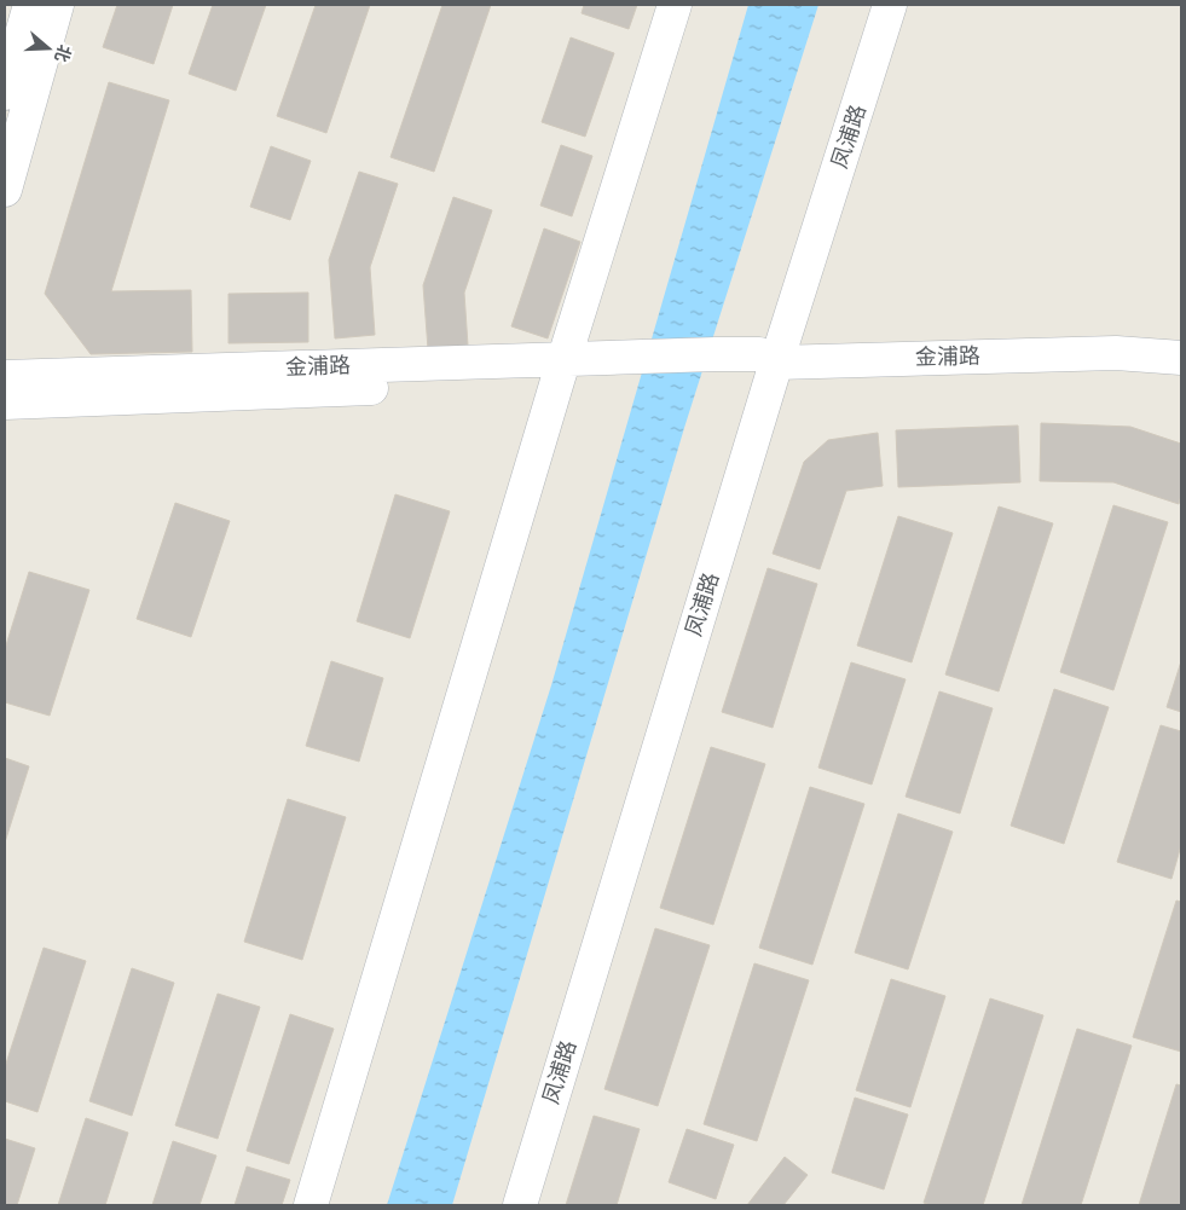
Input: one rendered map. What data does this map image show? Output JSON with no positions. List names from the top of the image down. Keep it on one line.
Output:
{"streets":{"street":["凤浦路","金浦路"]},"crossings":[["凤浦路","金浦路"]],"north":"right"}
